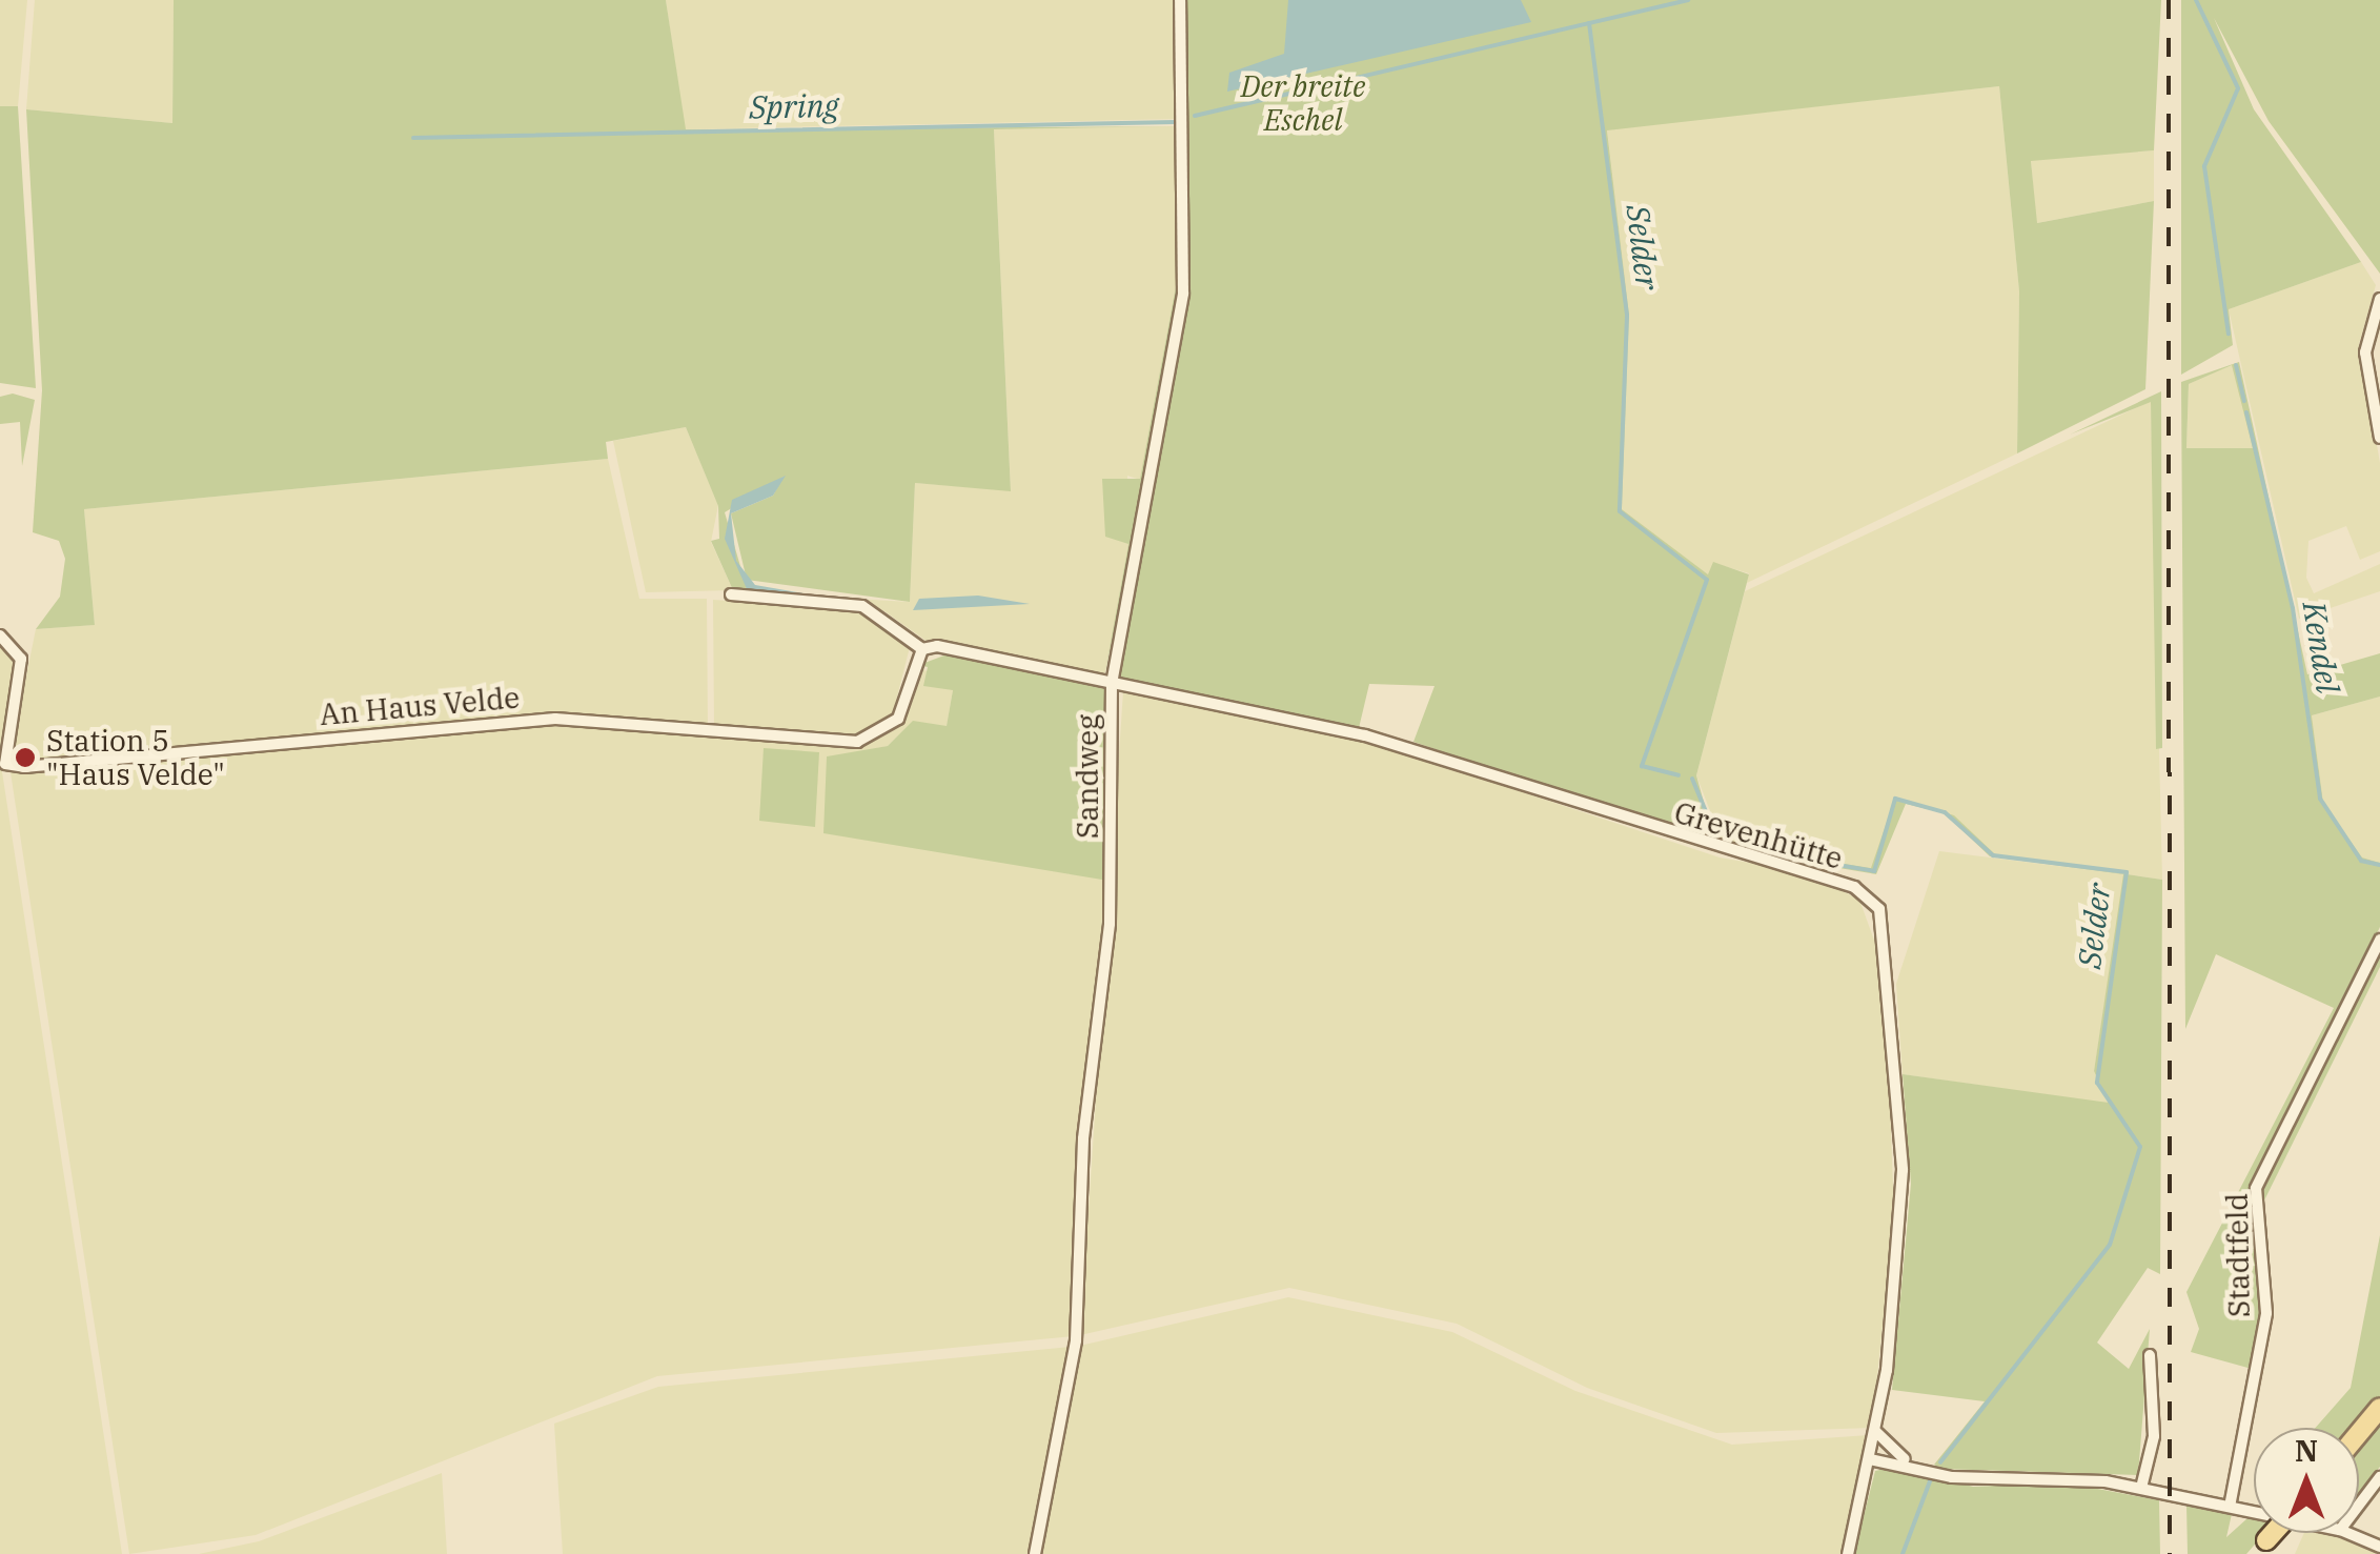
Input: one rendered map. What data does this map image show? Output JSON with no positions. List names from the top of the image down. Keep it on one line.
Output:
{"streets":{"street":["An Haus Velde","Sandweg","Grevenhütte","Stadtfeld"]},"crossings":[["Sandweg","Grevenhütte"]],"water":["Spring","Selder","Kendel"],"parks":["Der breite Eschel"],"places":["Station 5 \"Haus Velde\""],"north":"top"}
